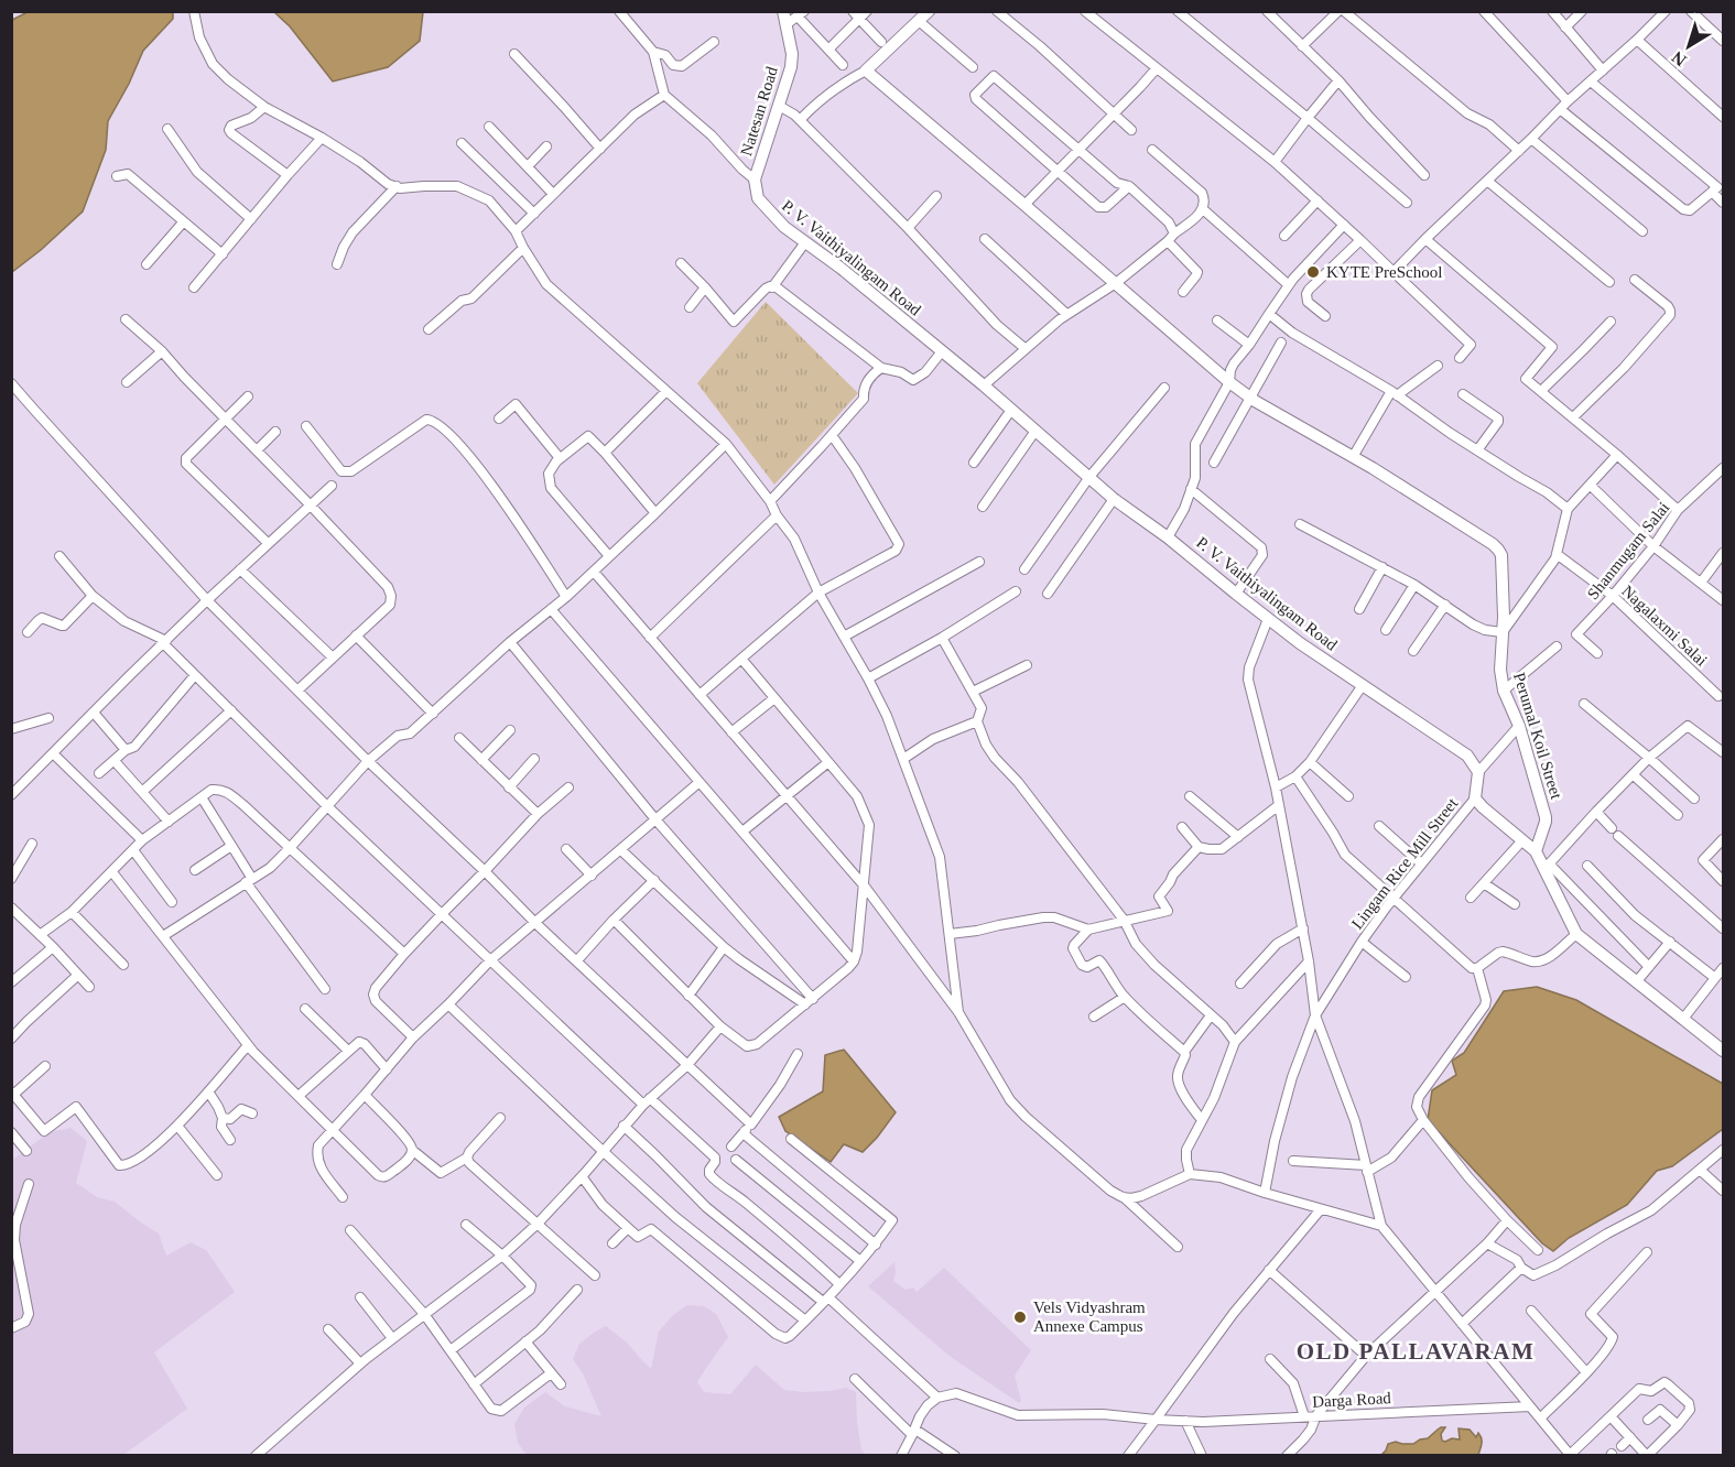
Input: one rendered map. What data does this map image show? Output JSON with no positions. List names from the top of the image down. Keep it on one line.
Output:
{"streets":{"street":["Natesan Road","P. V. Vaithiyalingam Road","Shanmugam Salai","Nagalaxmi Salai","Perumal Koil Street","Lingam Rice Mill Street","Darga Road"]},"crossings":[["Natesan Road","P. V. Vaithiyalingam Road"],["Shanmugam Salai","Nagalaxmi Salai"]],"districts":["OLD PALLAVARAM"],"places":["KYTE PreSchool","Vels Vidyashram Annexe Campus"],"north":"bottom left"}
